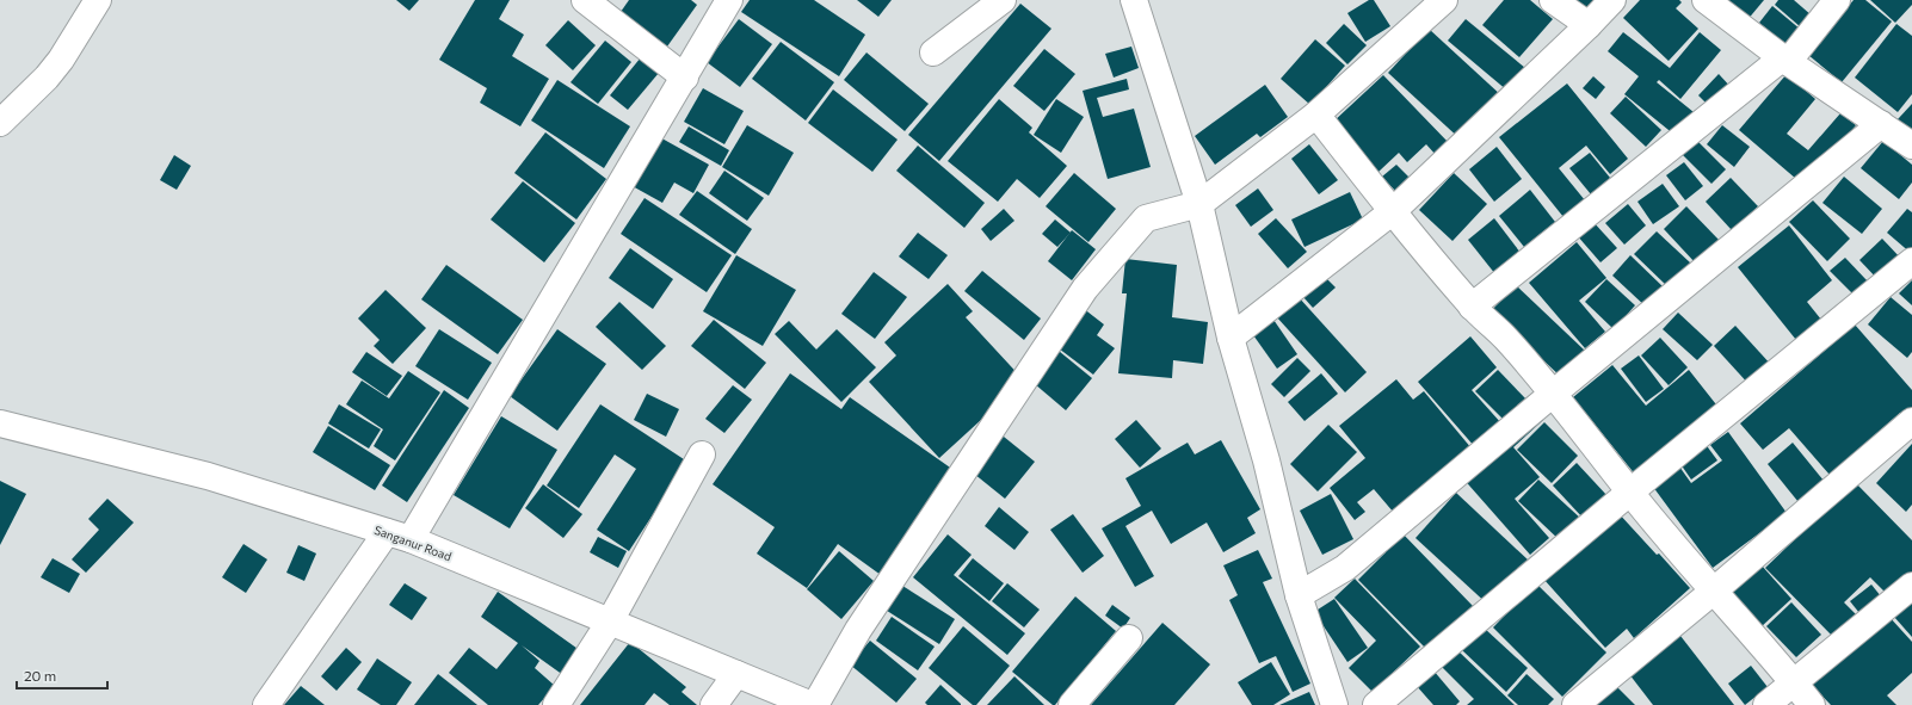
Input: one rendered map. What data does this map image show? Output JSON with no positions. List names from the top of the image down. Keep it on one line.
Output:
{"streets":{"street":["Sanganur Road"]},"scale_bar":"20 m"}
